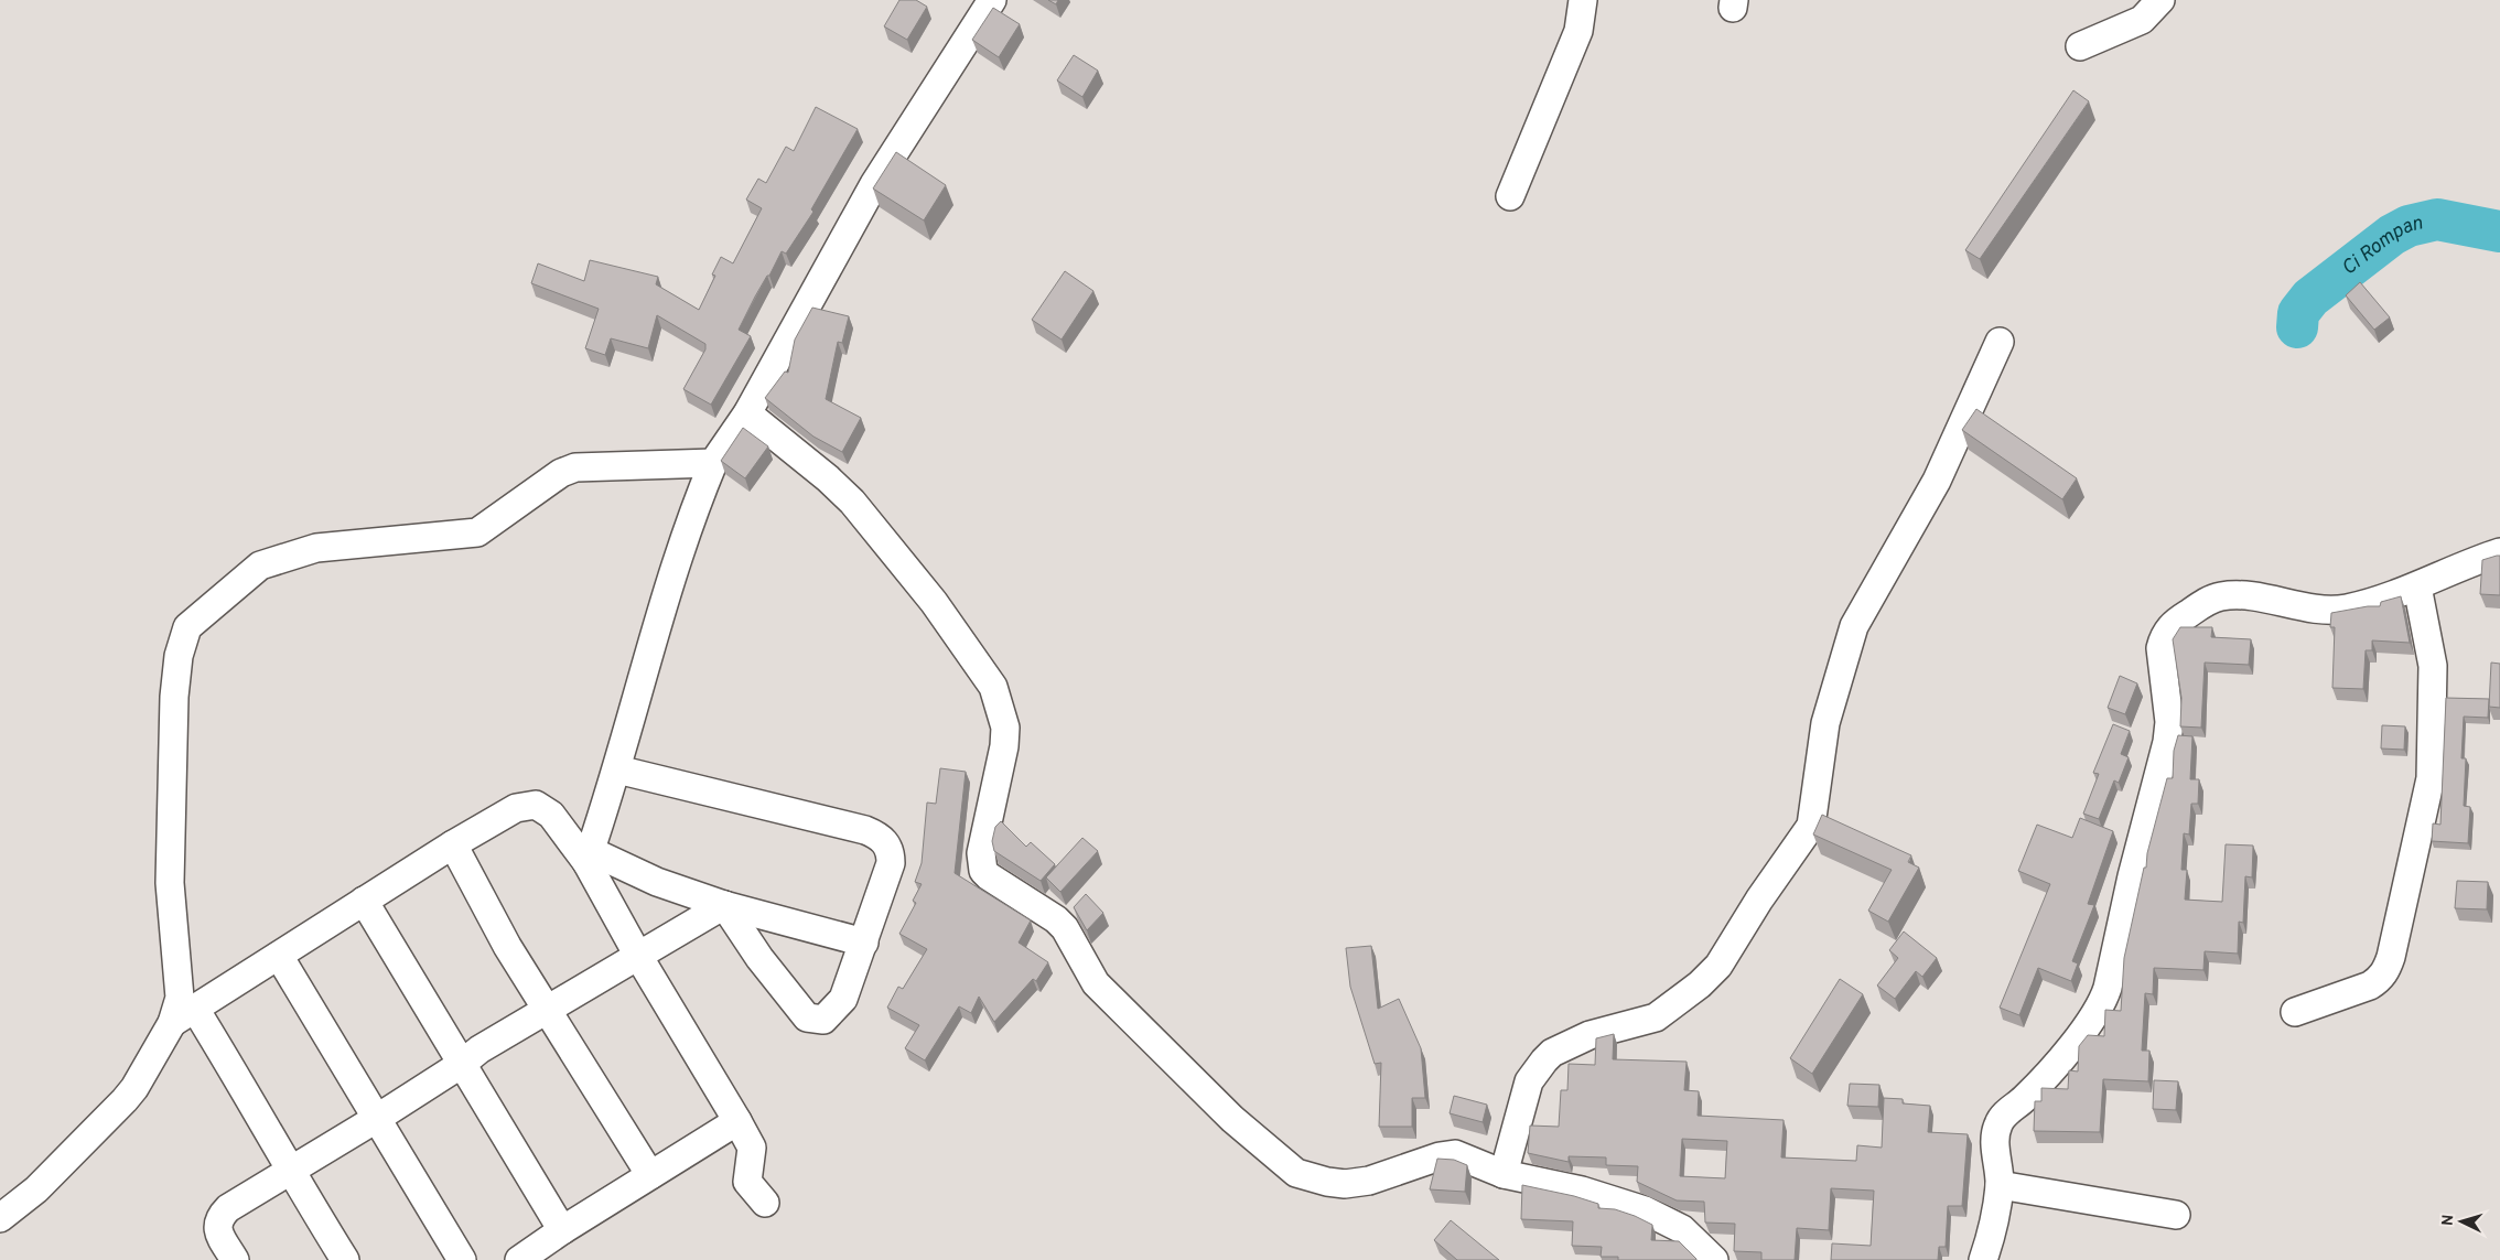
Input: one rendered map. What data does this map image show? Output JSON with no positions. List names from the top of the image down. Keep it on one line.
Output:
{"water":["Ci Rompan"],"north":"left"}
